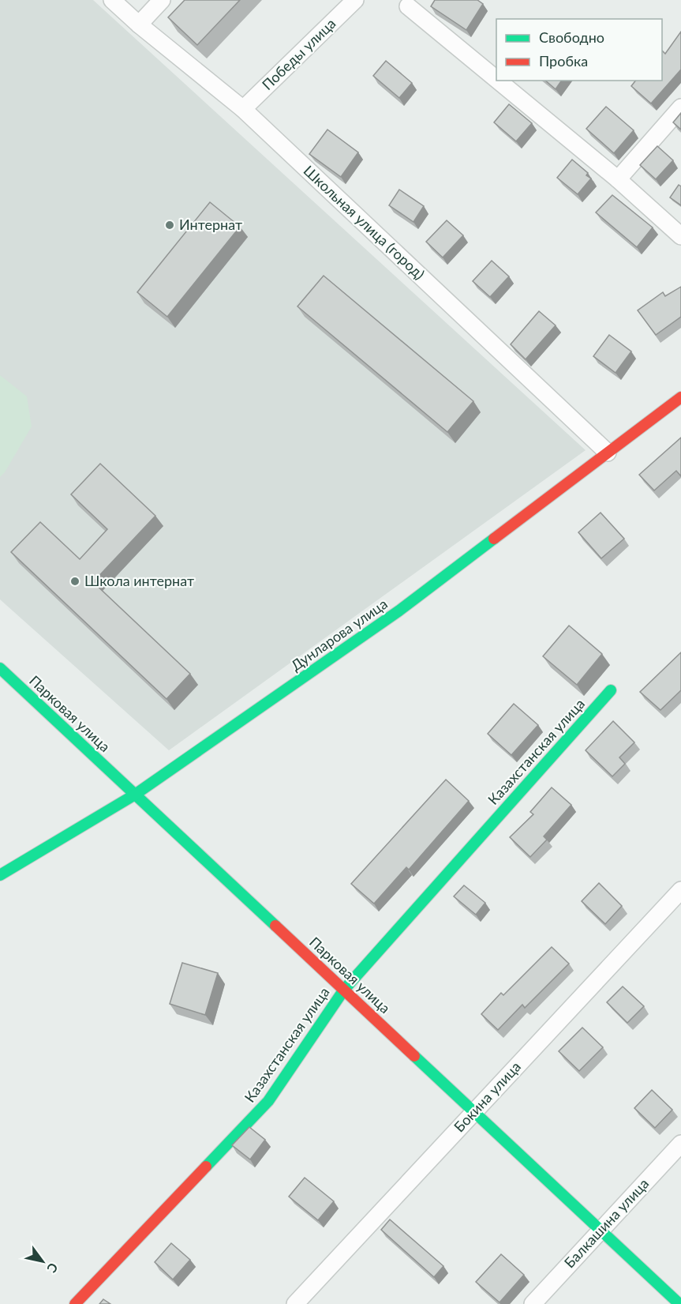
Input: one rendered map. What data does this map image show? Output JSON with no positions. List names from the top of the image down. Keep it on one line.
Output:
{"streets":{"street":["Победы улица","Школьная улица (город)","Дунларова улица","Парковая улица","Казахстанская улица","Бокина улица","Балкашина улица"]},"crossings":[["Победы улица","Школьная улица (город)"],["Школьная улица (город)","Дунларова улица"],["Дунларова улица","Парковая улица"],["Парковая улица","Казахстанская улица"],["Парковая улица","Бокина улица"],["Парковая улица","Балкашина улица"]],"places":["Интернат","Школа интернат"],"legend":["Свободно","Пробка"],"north":"bottom right"}
